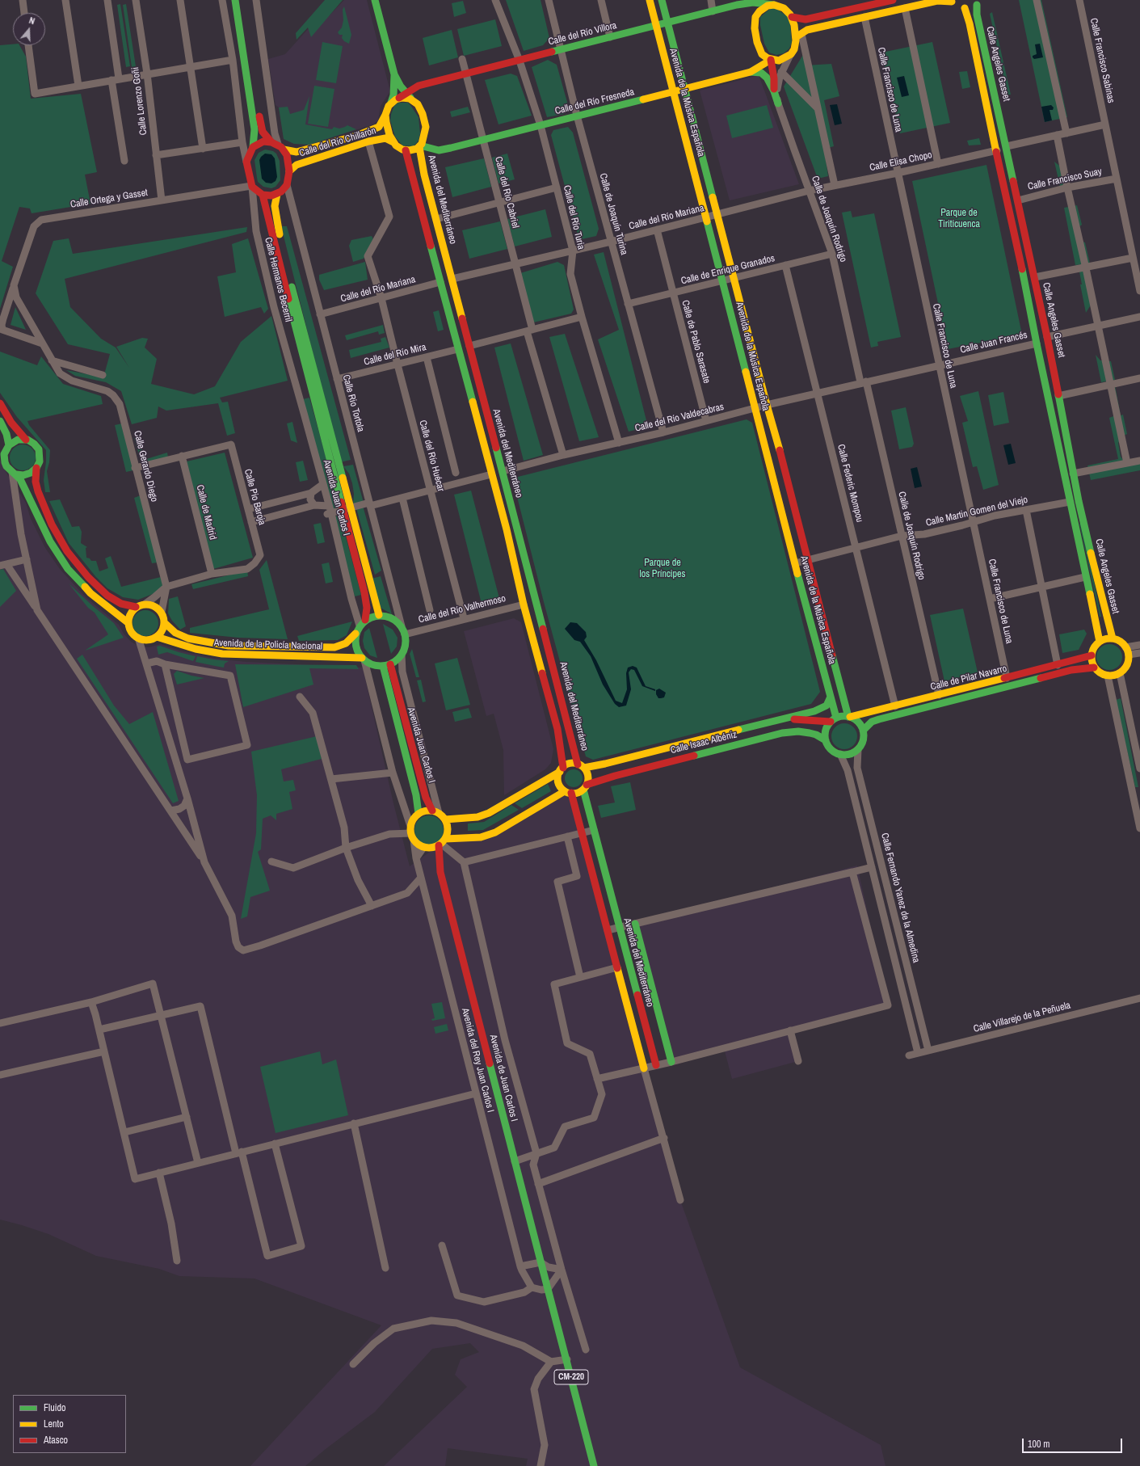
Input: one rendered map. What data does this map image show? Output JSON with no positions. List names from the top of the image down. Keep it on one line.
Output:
{"streets":{"street":["Calle del Río Villora","Calle Francisco Sabinas","Calle Angeles Gasset","Calle Francisco de Luna","Calle Lorenzo Goñi","Calle del Río Fresneda","Avenida de la Música Española","Calle del Río Chillarón","Calle Elisa Chopo","Calle Francisco Suay","Calle del Río Cabriel","Calle Ortega y Gasset","Avenida del Mediterráneo","Calle de Joaquín Turina","Calle del Río Turia","Calle del Río Mariana","Calle de Joaquín Rodrigo","Calle de Enrique Granados","Calle Hermanos Becerril","Calle de Pablo Sarasate","Calle Juan Francés","Calle del Río Mira","Calle Rio Tortola","Calle del Río Valdecabras","Calle del Río Huécar","Calle Gerardo Diego","Calle Federic Mompou","Calle Pio Baroja","Avenida Juan Carlos I","Calle Martin Gomen del Viejo","Calle de Madrid","Calle del Río Valhermoso","Avenida de la Policía Nacional","Calle de Pilar Navarro","Calle Isaac Albéniz","Calle Fernando Yanez de la Almedina","Calle Villarejo de la Peñuela","Avenida del Rey Juan Carlos I","Avenida de Juan Carlos I","CM-220"]},"crossings":[["Calle del Río Villora","Calle del Río Fresneda"],["Calle del Río Villora","Avenida de la Música Española"],["Calle del Río Villora","Calle del Río Chillarón"],["Calle del Río Villora","Calle del Río Cabriel"],["Calle del Río Villora","Avenida del Mediterráneo"],["Calle del Río Villora","Calle de Joaquín Turina"],["Calle del Río Villora","Calle del Río Turia"],["Calle del Río Villora","Calle de Joaquín Rodrigo"],["Calle Francisco Sabinas","Calle Francisco Suay"],["Calle Angeles Gasset","Calle Elisa Chopo"],["Calle Angeles Gasset","Calle Francisco Suay"],["Calle Angeles Gasset","Calle Juan Francés"],["Calle Angeles Gasset","Calle Martin Gomen del Viejo"],["Calle Angeles Gasset","Calle de Pilar Navarro"],["Calle Francisco de Luna","Calle Elisa Chopo"],["Calle Francisco de Luna","Calle Juan Francés"],["Calle Francisco de Luna","Calle Martin Gomen del Viejo"],["Calle Francisco de Luna","Calle de Pilar Navarro"],["Calle Lorenzo Goñi","Calle Ortega y Gasset"],["Calle del Río Fresneda","Avenida de la Música Española"],["Calle del Río Fresneda","Calle del Río Chillarón"],["Calle del Río Fresneda","Calle del Río Cabriel"],["Calle del Río Fresneda","Avenida del Mediterráneo"],["Calle del Río Fresneda","Calle de Joaquín Turina"],["Calle del Río Fresneda","Calle del Río Turia"],["Calle del Río Fresneda","Calle de Joaquín Rodrigo"],["Avenida de la Música Española","Calle del Río Mariana"],["Avenida de la Música Española","Calle de Enrique Granados"],["Avenida de la Música Española","Calle del Río Valdecabras"],["Avenida de la Música Española","Calle Martin Gomen del Viejo"],["Avenida de la Música Española","Calle de Pilar Navarro"],["Avenida de la Música Española","Calle Isaac Albéniz"],["Avenida de la Música Española","Calle Fernando Yanez de la Almedina"],["Calle del Río Chillarón","Calle Ortega y Gasset"],["Calle del Río Chillarón","Avenida del Mediterráneo"],["Calle del Río Chillarón","Calle Hermanos Becerril"],["Calle del Río Chillarón","Calle Rio Tortola"],["Calle del Río Chillarón","Calle del Río Huécar"],["Calle Elisa Chopo","Calle del Río Mariana"],["Calle Elisa Chopo","Calle de Joaquín Rodrigo"],["Calle del Río Cabriel","Calle del Río Mariana"],["Calle del Río Cabriel","Calle del Río Valdecabras"],["Calle Ortega y Gasset","Calle Hermanos Becerril"],["Calle Ortega y Gasset","Calle Rio Tortola"],["Avenida del Mediterráneo","Calle del Río Mariana"],["Avenida del Mediterráneo","Calle del Río Mira"],["Avenida del Mediterráneo","Calle del Río Valdecabras"],["Avenida del Mediterráneo","Calle del Río Valhermoso"],["Avenida del Mediterráneo","Calle Isaac Albéniz"],["Calle de Joaquín Turina","Calle del Río Mariana"],["Calle de Joaquín Turina","Calle de Enrique Granados"],["Calle de Joaquín Turina","Calle del Río Valdecabras"],["Calle del Río Turia","Calle del Río Mariana"],["Calle del Río Turia","Calle del Río Valdecabras"],["Calle del Río Mariana","Calle de Joaquín Rodrigo"],["Calle del Río Mariana","Calle de Pablo Sarasate"],["Calle del Río Mariana","Calle Rio Tortola"],["Calle del Río Mariana","Calle del Río Huécar"],["Calle de Joaquín Rodrigo","Calle de Enrique Granados"],["Calle de Joaquín Rodrigo","Calle Juan Francés"],["Calle de Joaquín Rodrigo","Calle del Río Valdecabras"],["Calle de Joaquín Rodrigo","Calle Martin Gomen del Viejo"],["Calle de Joaquín Rodrigo","Calle de Pilar Navarro"],["Calle de Enrique Granados","Calle de Pablo Sarasate"],["Calle de Enrique Granados","Calle Federic Mompou"],["Calle Hermanos Becerril","Calle Rio Tortola"],["Calle Hermanos Becerril","Avenida Juan Carlos I"],["Calle de Pablo Sarasate","Calle del Río Valdecabras"],["Calle Juan Francés","Calle del Río Valdecabras"],["Calle del Río Mira","Calle Rio Tortola"],["Calle del Río Mira","Calle del Río Huécar"],["Calle Rio Tortola","Avenida Juan Carlos I"],["Calle Rio Tortola","Calle del Río Valhermoso"],["Calle Rio Tortola","Avenida de la Policía Nacional"],["Calle Rio Tortola","Avenida del Rey Juan Carlos I"],["Calle del Río Valdecabras","Calle Federic Mompou"],["Calle del Río Huécar","Calle del Río Valhermoso"],["Calle Federic Mompou","Calle Martin Gomen del Viejo"],["Calle Federic Mompou","Calle de Pilar Navarro"],["Calle Pio Baroja","Calle de Madrid"],["Avenida Juan Carlos I","Calle del Río Valhermoso"],["Avenida Juan Carlos I","Avenida de la Policía Nacional"],["Avenida Juan Carlos I","Avenida del Rey Juan Carlos I"],["Calle del Río Valhermoso","Avenida de la Policía Nacional"],["Calle del Río Valhermoso","Avenida del Rey Juan Carlos I"],["Avenida de la Policía Nacional","Avenida del Rey Juan Carlos I"],["Calle de Pilar Navarro","Calle Isaac Albéniz"],["Calle de Pilar Navarro","Calle Fernando Yanez de la Almedina"],["Calle Isaac Albéniz","Calle Fernando Yanez de la Almedina"],["Calle Fernando Yanez de la Almedina","Calle Villarejo de la Peñuela"],["Avenida de Juan Carlos I","CM-220"]],"parks":["Parque de Tiriticuenca","Parque de los Príncipes"],"legend":["Fluido","Lento","Atasco"],"scale_bar":"100 m","north":"top"}
